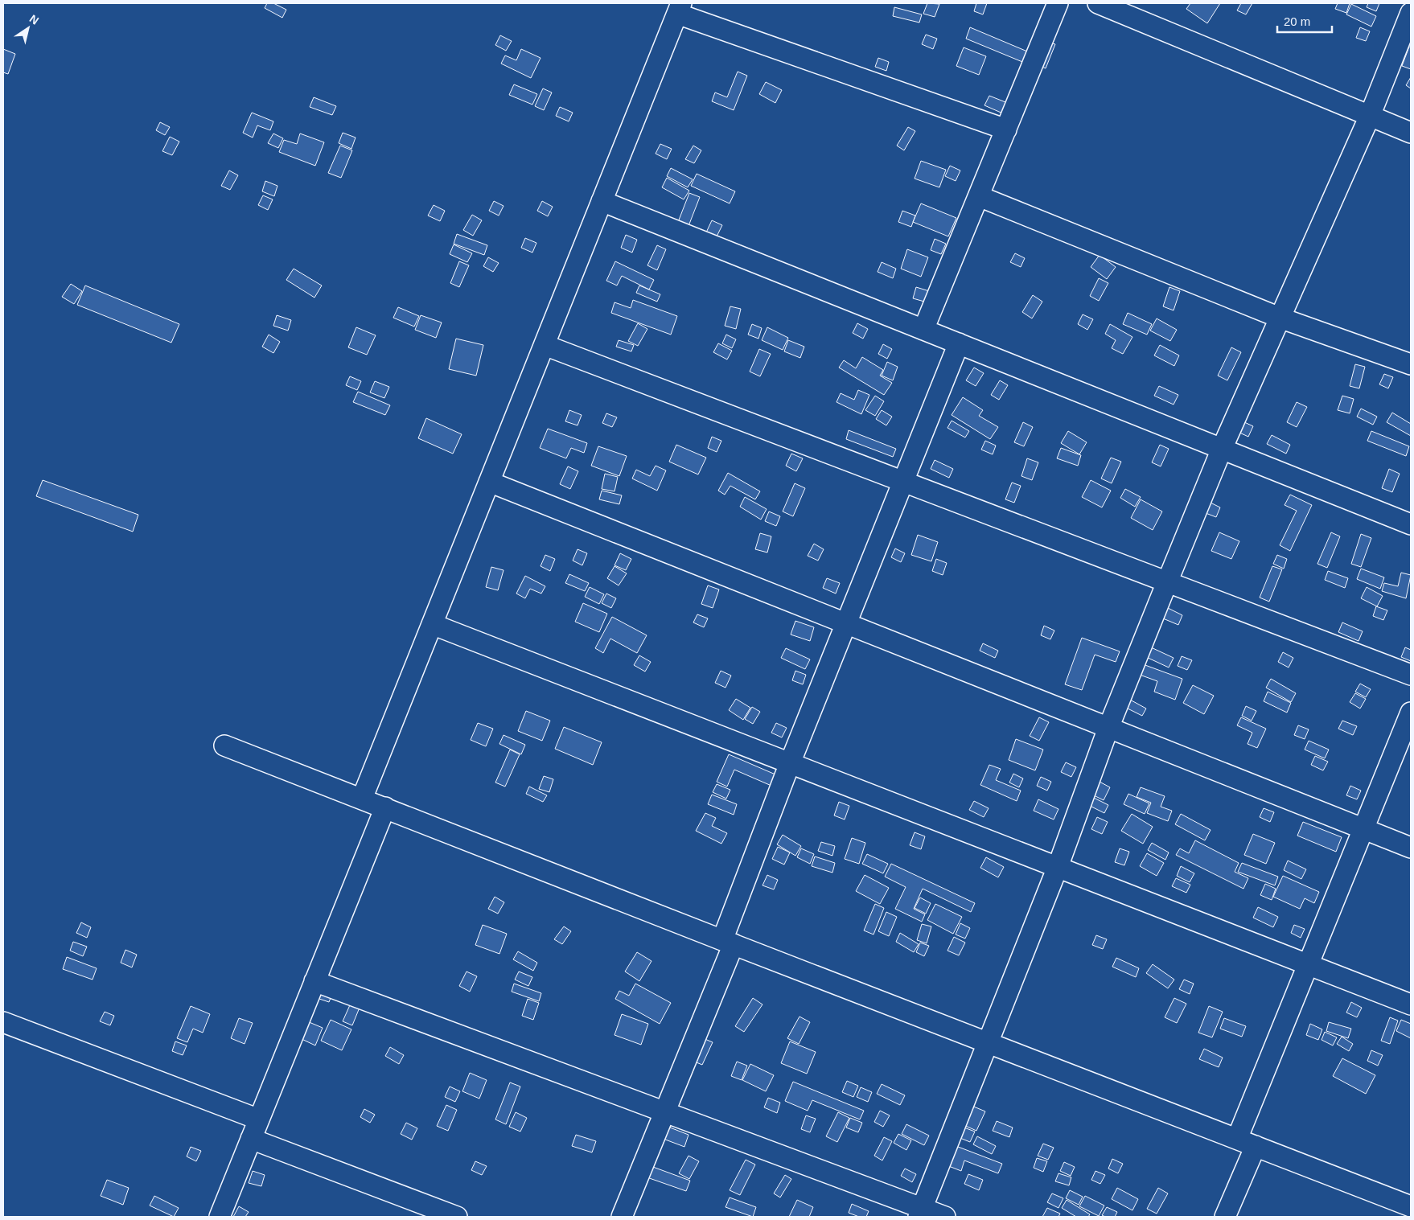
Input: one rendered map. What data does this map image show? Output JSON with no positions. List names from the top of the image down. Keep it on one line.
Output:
{"scale_bar":"20 m","north":"top right"}
